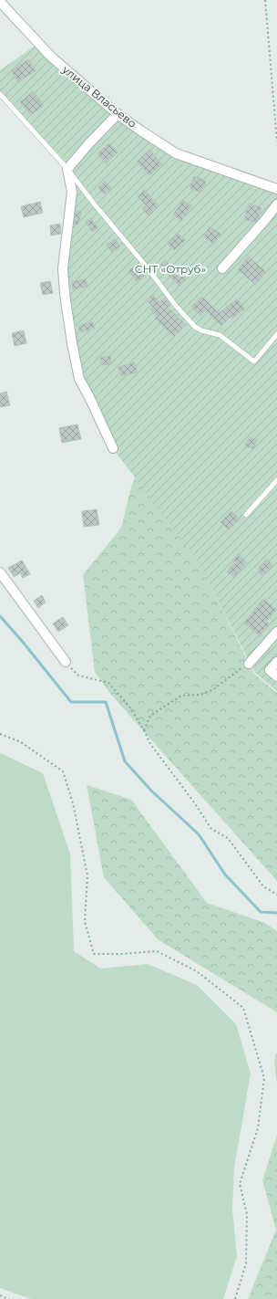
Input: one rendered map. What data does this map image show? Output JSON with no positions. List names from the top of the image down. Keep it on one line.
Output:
{"streets":{"street":["улица Власьево"]},"parks":["СНТ «Отруб»"]}
